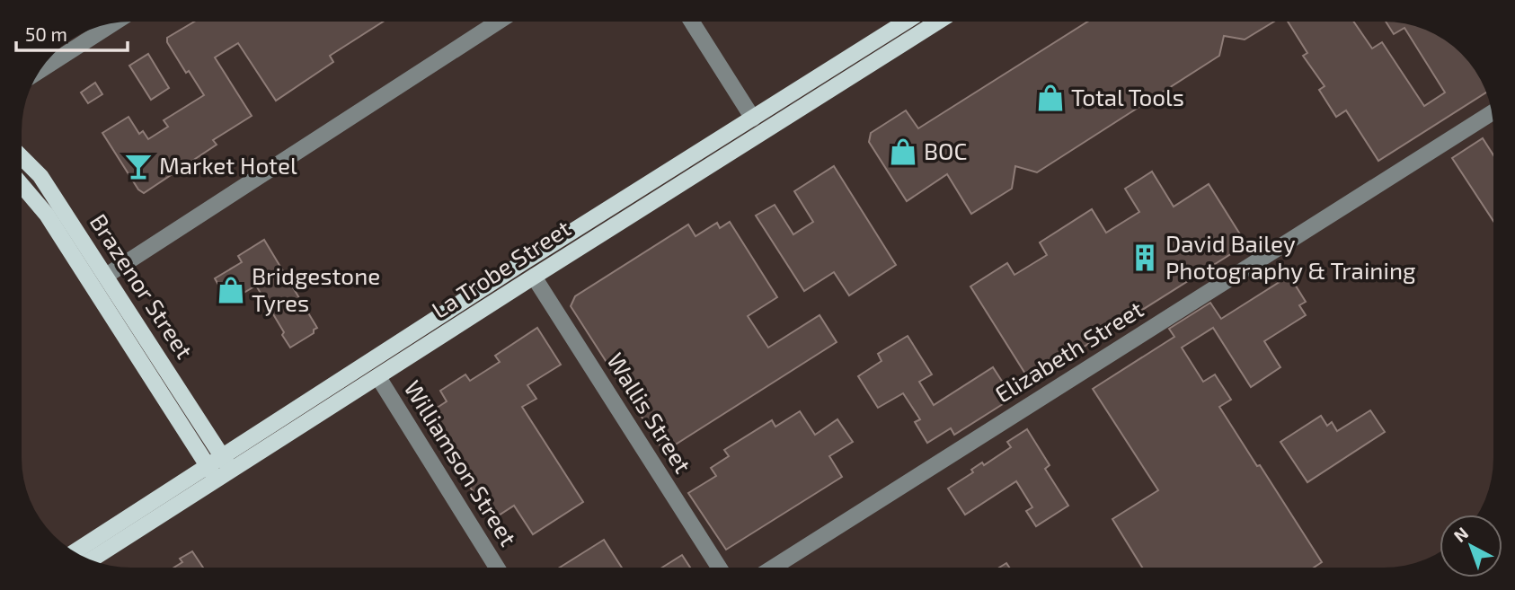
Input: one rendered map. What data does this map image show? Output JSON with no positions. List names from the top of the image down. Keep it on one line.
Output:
{"streets":{"main road":["La Trobe Street","Brazenor Street"],"street":["Elizabeth Street","Wallis Street","Williamson Street"]},"crossings":[["La Trobe Street","Brazenor Street"],["La Trobe Street","Wallis Street"],["La Trobe Street","Williamson Street"]],"places":{"shop":["Total Tools","BOC","Bridgestone Tyres"],"bar":["Market Hotel"],"building":["David Bailey Photography & Training"]},"scale_bar":"50 m","north":"top left"}
